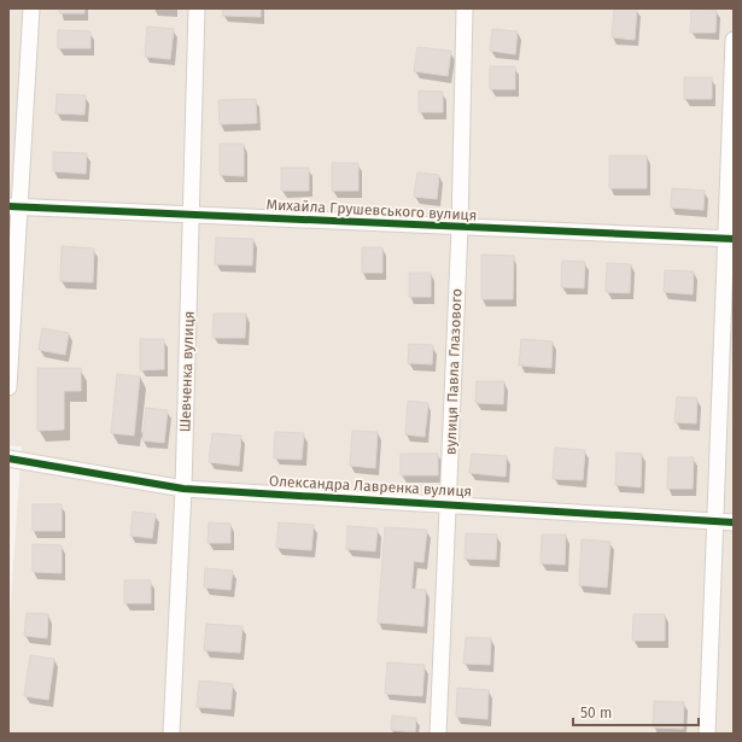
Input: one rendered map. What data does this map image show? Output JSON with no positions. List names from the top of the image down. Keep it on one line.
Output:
{"streets":{"street":["Михайла Грушевського вулиця","Шевченка вулиця","вулиця Павла Глазового","Олександра Лавренка вулиця"]},"crossings":[["Михайла Грушевського вулиця","Шевченка вулиця"],["Михайла Грушевського вулиця","вулиця Павла Глазового"],["Шевченка вулиця","Олександра Лавренка вулиця"],["вулиця Павла Глазового","Олександра Лавренка вулиця"]],"scale_bar":"50 m"}
